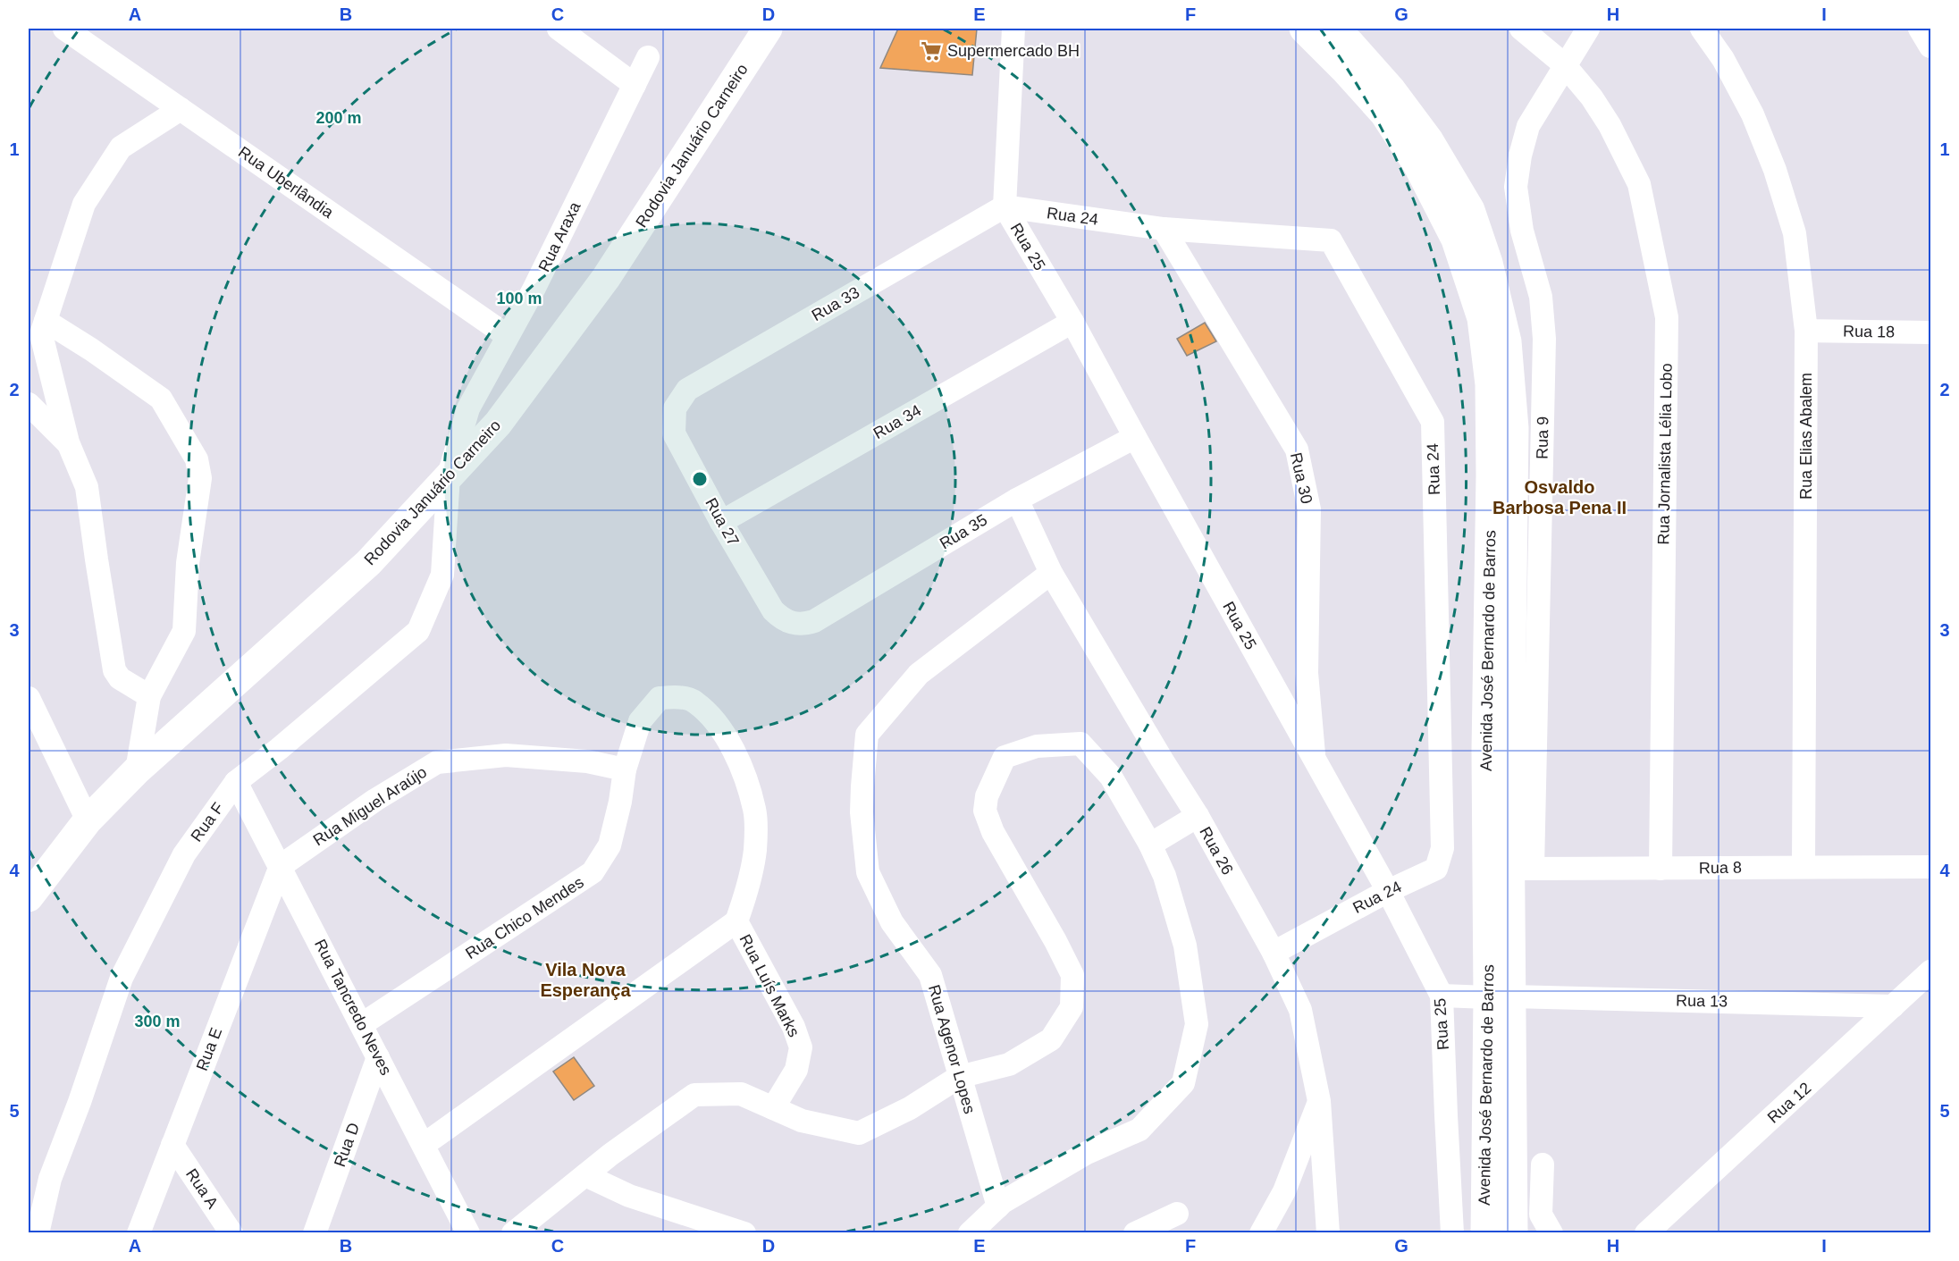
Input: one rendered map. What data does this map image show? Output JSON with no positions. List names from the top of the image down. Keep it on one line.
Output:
{"streets":{"main road":["Rodovia Januário Carneiro","Avenida José Bernardo de Barros"],"street":["Rua Uberlândia","Rua 24","Rua Araxa","Rua 25","Rua 33","Rua 18","Rua 34","Rua Elias Abalem","Rua 9","Rua Jornalista Lélia Lobo","Rua 30","Rua 27","Rua 35","Rua Miguel Araújo","Rua F","Rua 26","Rua 8","Rua Chico Mendes","Rua Luís Marks","Rua 13","Rua Tancredo Neves","Rua E","Rua Agenor Lopes","Rua 12","Rua D","Rua A"]},"crossings":[["Rodovia Januário Carneiro","Rua Araxa"],["Rodovia Januário Carneiro","Rua F"],["Rua Uberlândia","Rua Araxa"],["Rua 24","Rua 25"],["Rua 24","Rua 33"],["Rua 24","Rua 30"],["Rua 24","Rua 26"],["Rua Araxa","Rua F"],["Rua 25","Rua 33"],["Rua 25","Rua 34"],["Rua 25","Rua 30"],["Rua 25","Rua 35"],["Rua 25","Rua 13"],["Rua 33","Rua 27"],["Rua 18","Rua Elias Abalem"],["Rua 34","Rua 27"],["Rua Elias Abalem","Rua 8"],["Rua 9","Rua Jornalista Lélia Lobo"],["Rua 9","Avenida José Bernardo de Barros"],["Rua 9","Rua 8"],["Rua Jornalista Lélia Lobo","Rua 8"],["Rua 27","Rua 35"],["Rua 35","Rua 26"],["Avenida José Bernardo de Barros","Rua 8"],["Avenida José Bernardo de Barros","Rua 13"],["Rua Miguel Araújo","Rua Chico Mendes"],["Rua Miguel Araújo","Rua Tancredo Neves"],["Rua Miguel Araújo","Rua E"],["Rua F","Rua Tancredo Neves"],["Rua 26","Rua Agenor Lopes"],["Rua Chico Mendes","Rua Luís Marks"],["Rua Chico Mendes","Rua Tancredo Neves"],["Rua 13","Rua 12"],["Rua Tancredo Neves","Rua E"],["Rua Tancredo Neves","Rua D"],["Rua E","Rua A"]],"districts":["Osvaldo Barbosa Pena II","Vila Nova Esperança"],"places":{"supermarket":["Supermercado BH"]},"grid":{"columns":["A","B","C","D","E","F","G","H","I"],"rows":["1","2","3","4","5"]},"rings":["200 m","100 m","300 m"]}
